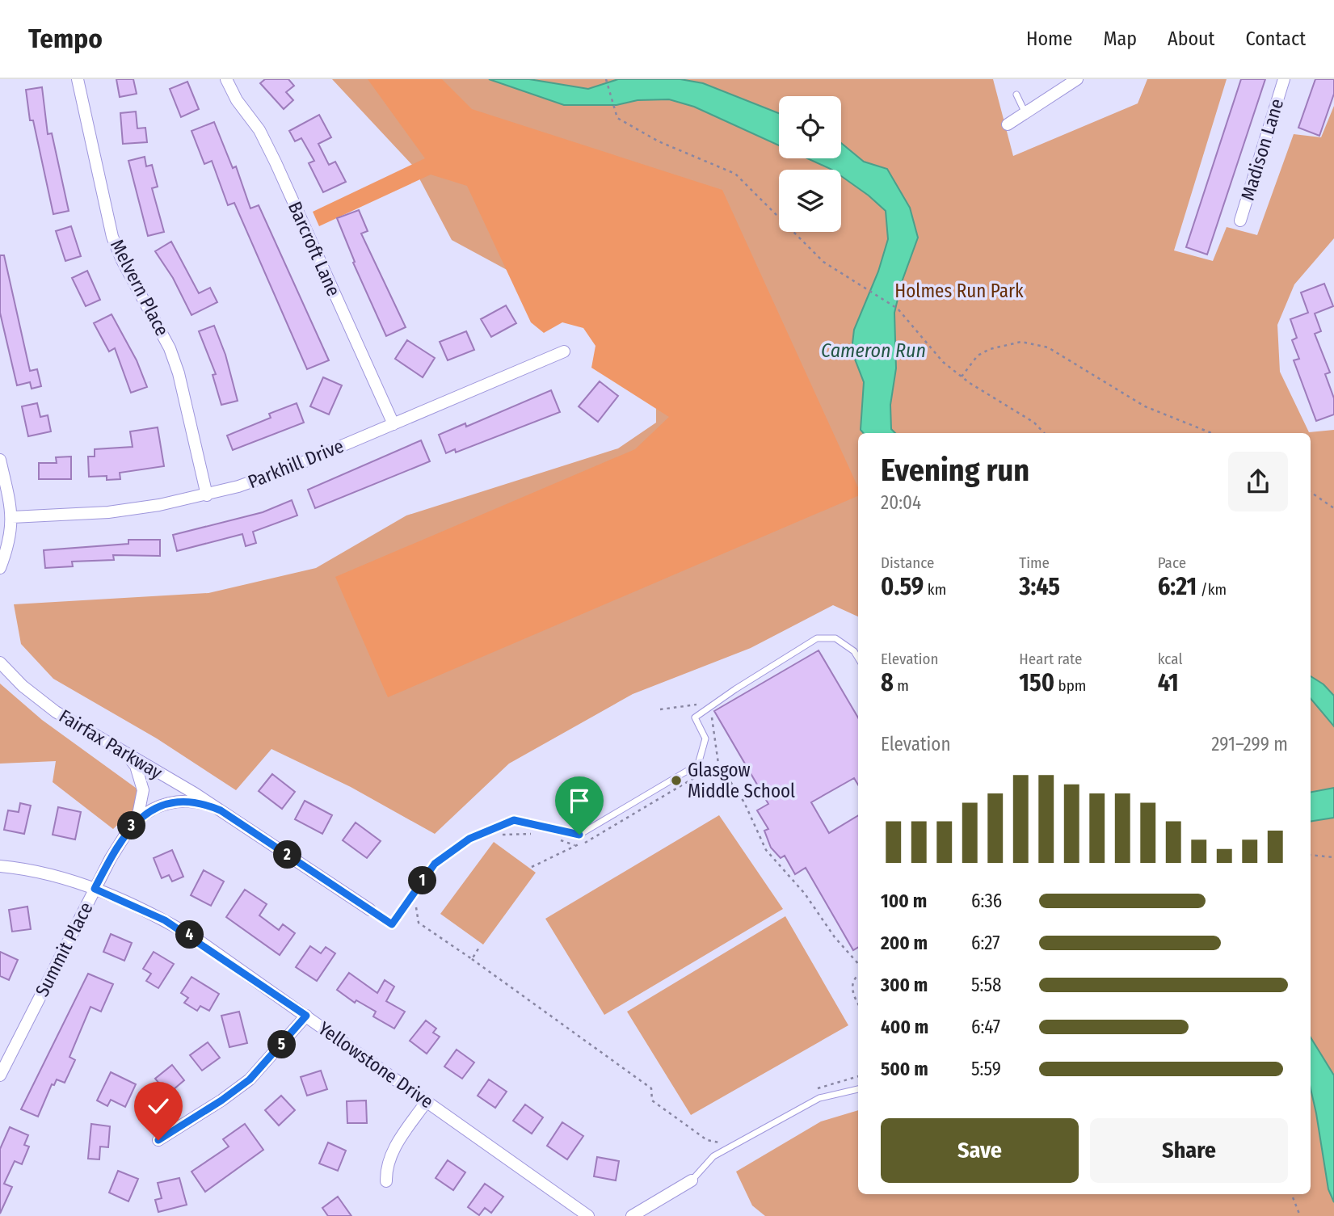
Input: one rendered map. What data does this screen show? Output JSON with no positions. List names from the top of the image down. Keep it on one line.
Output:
{"streets":{"street":["Madison Lane","Barcroft Lane","Melvern Place","Parkhill Drive","Fairfax Parkway","Summit Place","Yellowstone Drive"]},"crossings":[["Barcroft Lane","Parkhill Drive"],["Melvern Place","Parkhill Drive"],["Fairfax Parkway","Summit Place"],["Summit Place","Yellowstone Drive"]],"water":["Cameron Run"],"parks":["Holmes Run Park"],"places":["Glasgow Middle School"],"page":{"header":"Tempo","nav":["Home","Map","About","Contact"],"heading":["Evening run","20:04"],"stats":[["Distance","0.59 km"],["Time","3:45"],["Pace","6:21 /km"],["Elevation","8 m"],["Heart rate","150 bpm"],["kcal","41"]],"chart":["Elevation","291–299 m"],"pins":["3","2","1","4","5"],"list":[{"name":"100 m","note":"6:36"},{"name":"200 m","note":"6:27"},{"name":"300 m","note":"5:58"},{"name":"400 m","note":"6:47"},{"name":"500 m","note":"5:59"}],"buttons":["Save","Share"]}}
